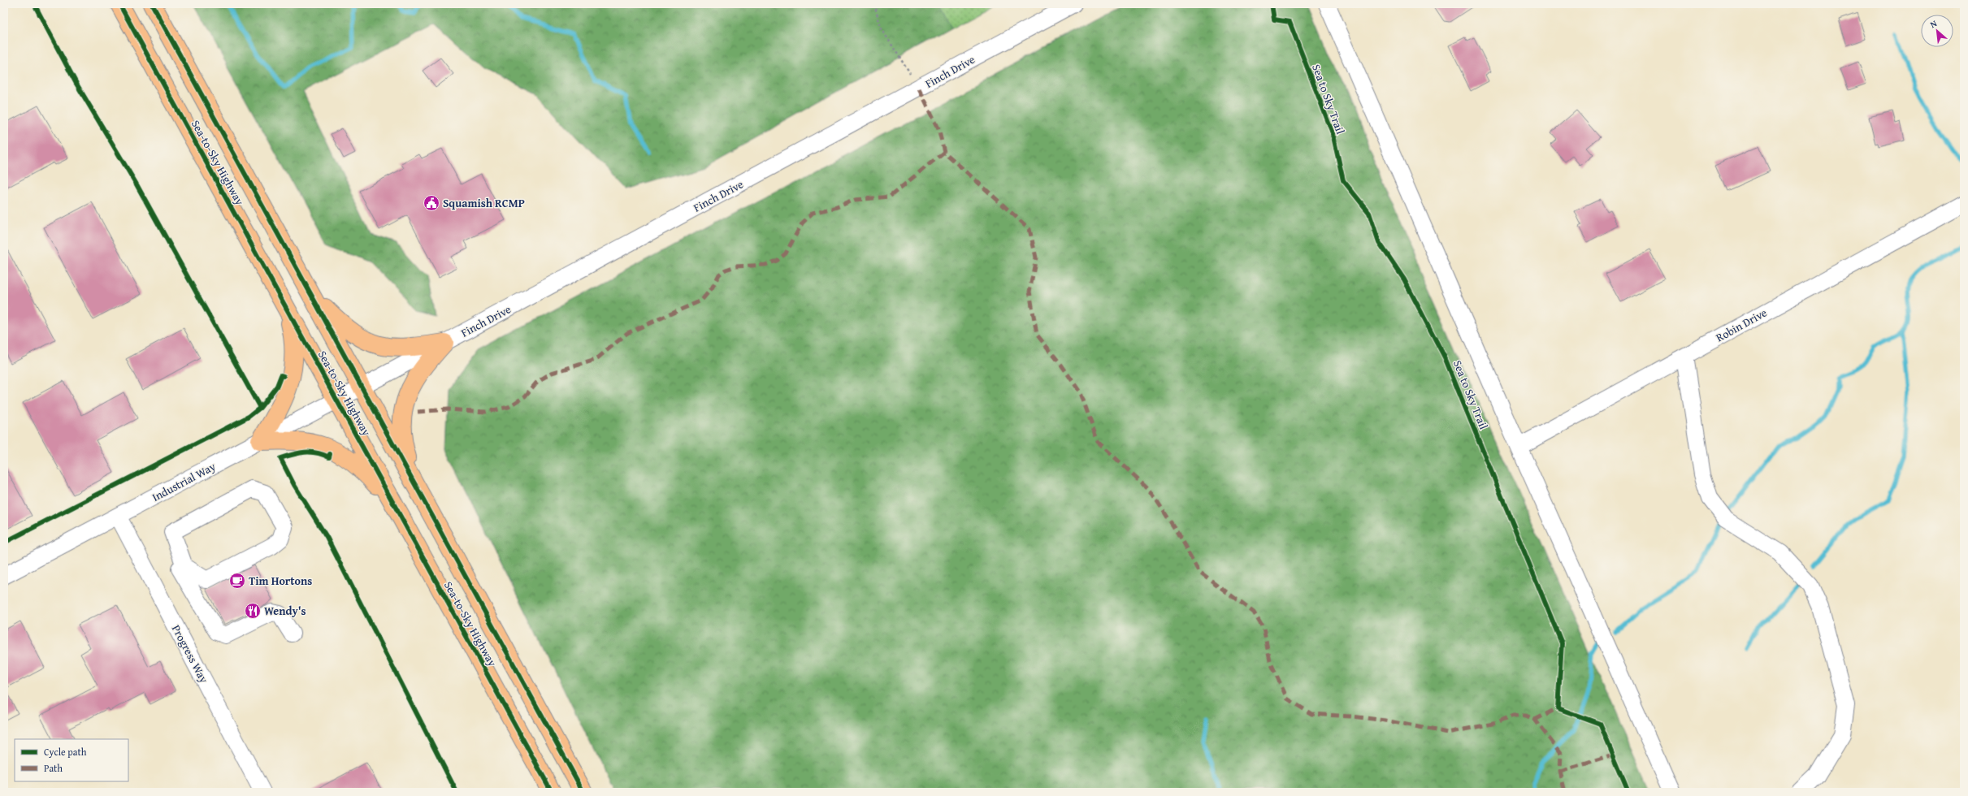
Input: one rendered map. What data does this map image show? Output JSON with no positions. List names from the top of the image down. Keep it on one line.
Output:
{"streets":{"highway":["Sea-to-Sky Highway"],"street":["Finch Drive","Robin Drive","Industrial Way","Progress Way"],"cycle path":["Sea to Sky Trail"]},"crossings":[["Finch Drive","Sea-to-Sky Highway"],["Finch Drive","Industrial Way"],["Sea-to-Sky Highway","Industrial Way"],["Industrial Way","Progress Way"]],"places":{"public building":["Squamish RCMP"],"cafe":["Tim Hortons"],"restaurant":["Wendy's"]},"legend":["Cycle path","Path"],"north":"top left"}
